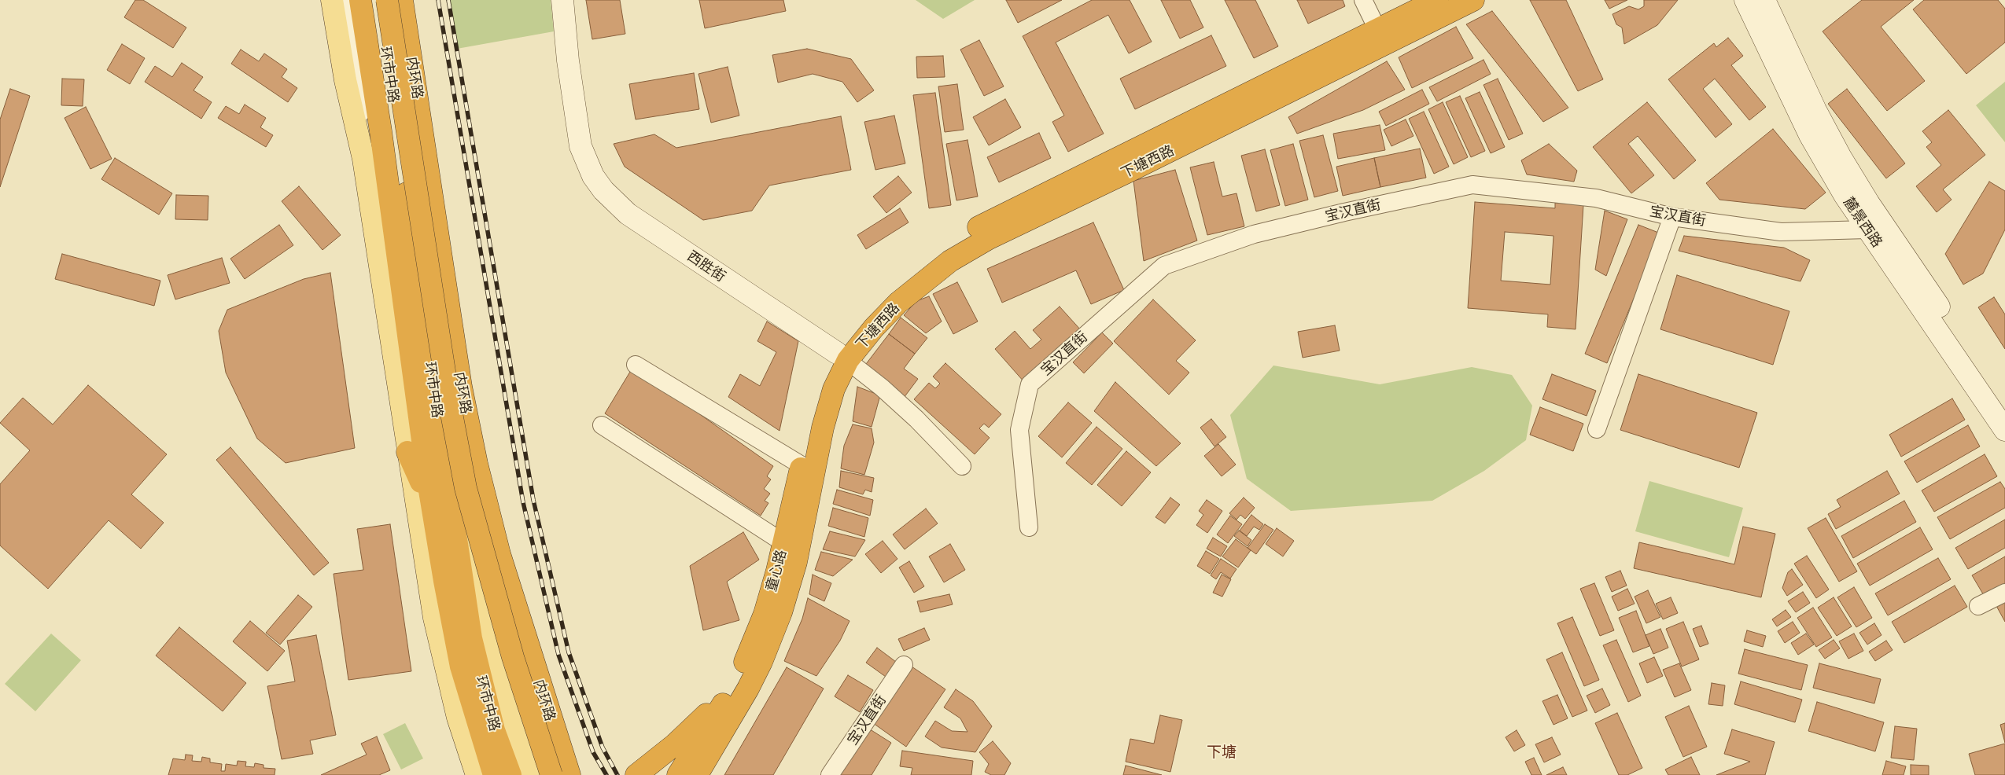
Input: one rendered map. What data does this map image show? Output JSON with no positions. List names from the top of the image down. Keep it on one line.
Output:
{"streets":{"highway":["环市中路","内环路","下塘西路","童心路"],"street":["宝汉直街","麓景西路","西胜街"]},"crossings":[["下塘西路","西胜街"],["下塘西路","童心路"],["宝汉直街","麓景西路"],["西胜街","童心路"]],"districts":["下塘"]}
